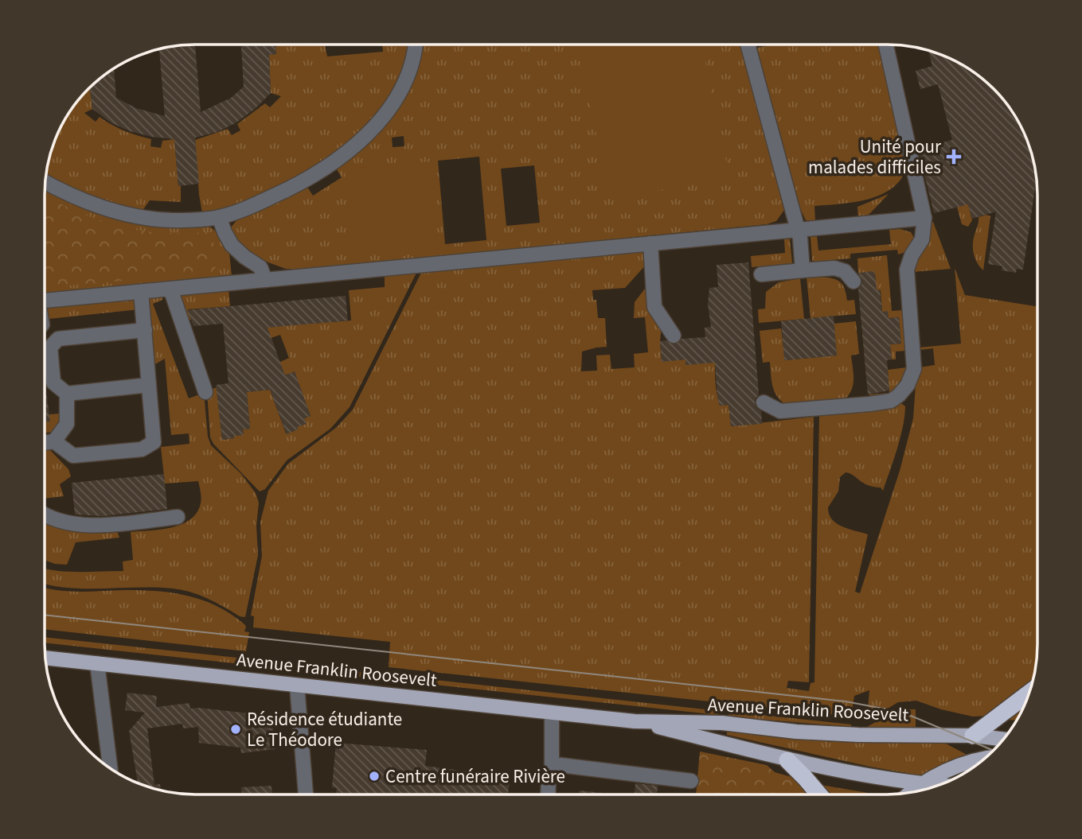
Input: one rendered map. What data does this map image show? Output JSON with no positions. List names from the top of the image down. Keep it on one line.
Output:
{"streets":{"main road":["Avenue Franklin Roosevelt"]},"places":{"health":["Unité pour malades difficiles"],"other":["Résidence étudiante Le Théodore","Centre funéraire Rivière"]}}
